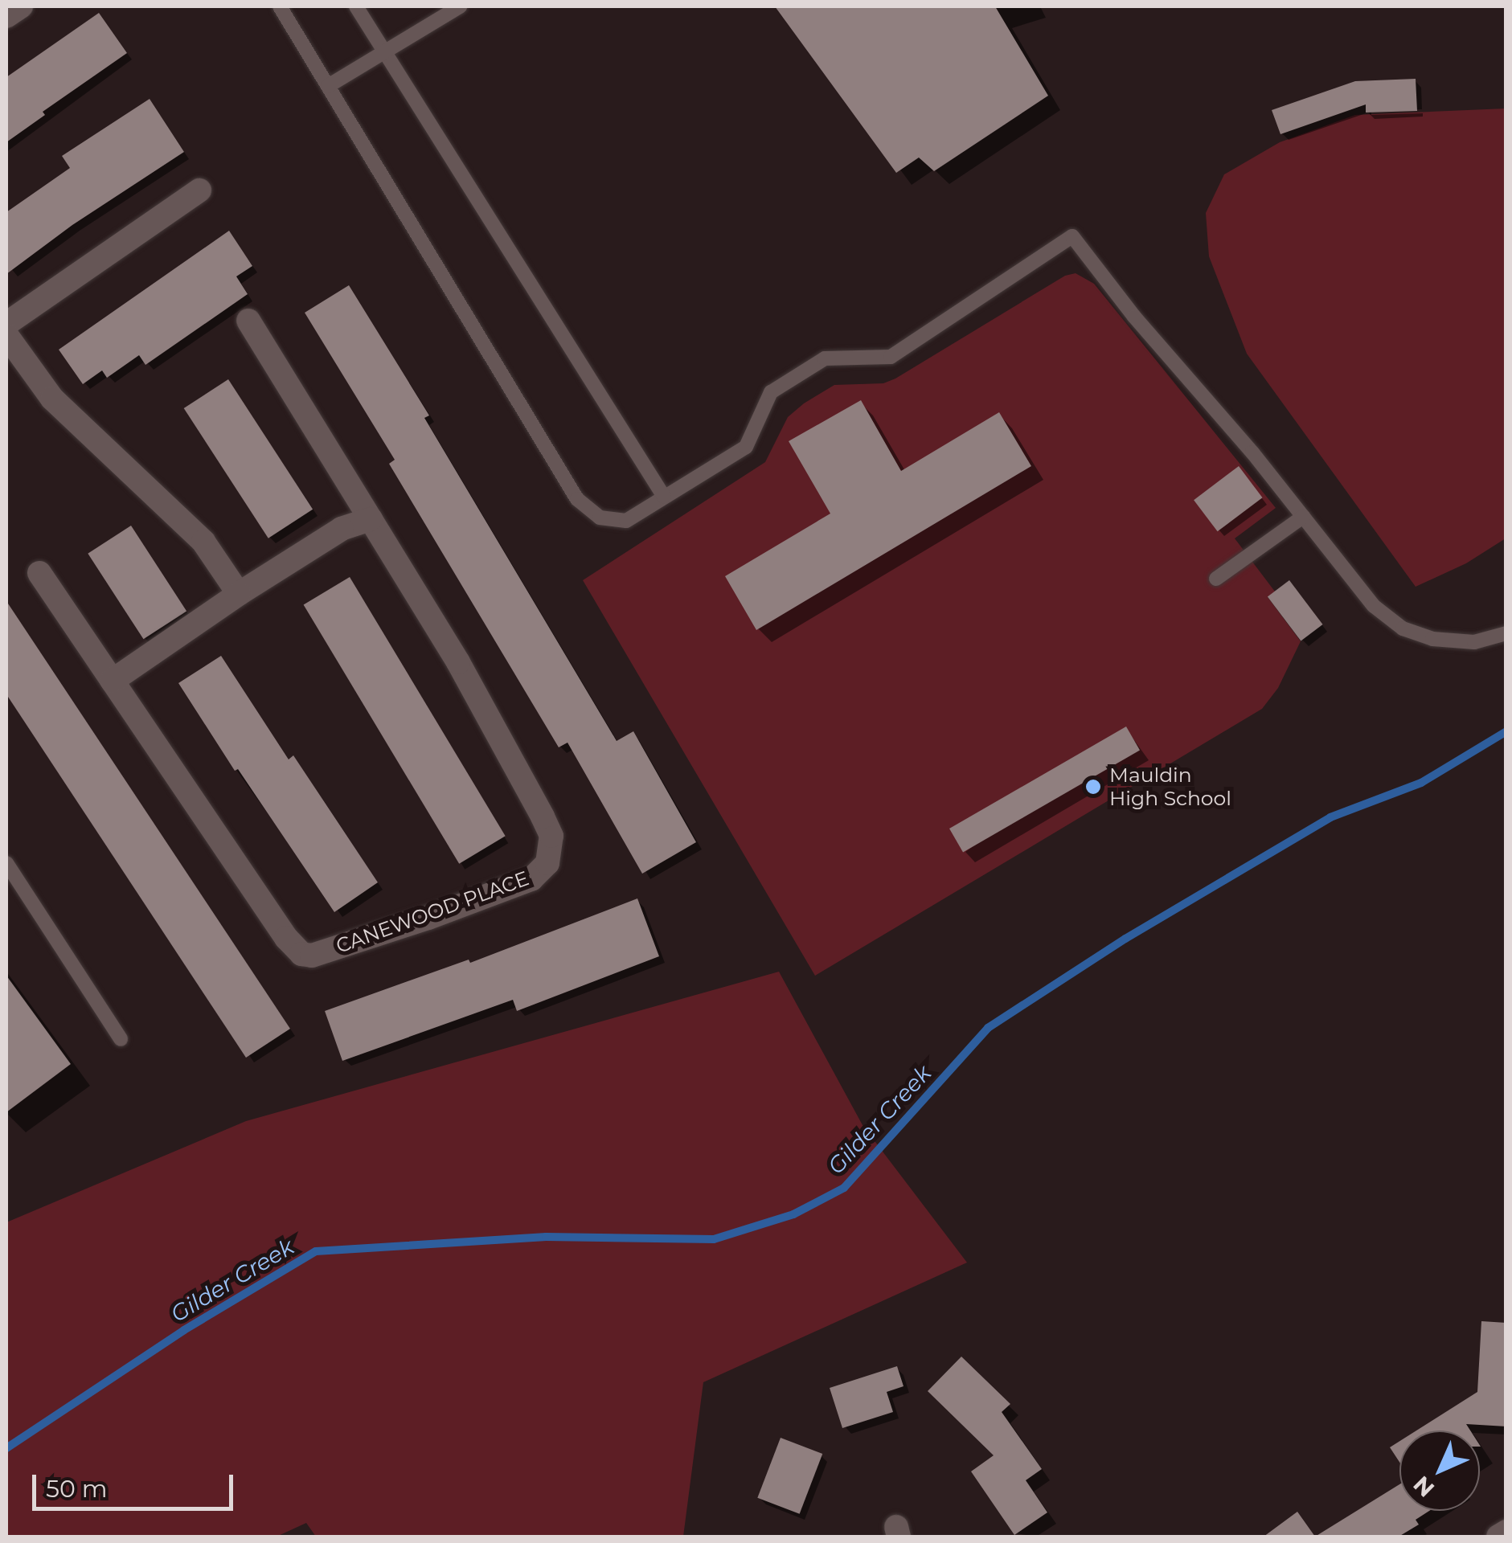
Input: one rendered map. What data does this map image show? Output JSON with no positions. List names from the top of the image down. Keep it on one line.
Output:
{"streets":{"street":["CANEWOOD PLACE"]},"water":["Gilder Creek"],"places":["Mauldin High School"],"scale_bar":"50 m","north":"bottom left"}
